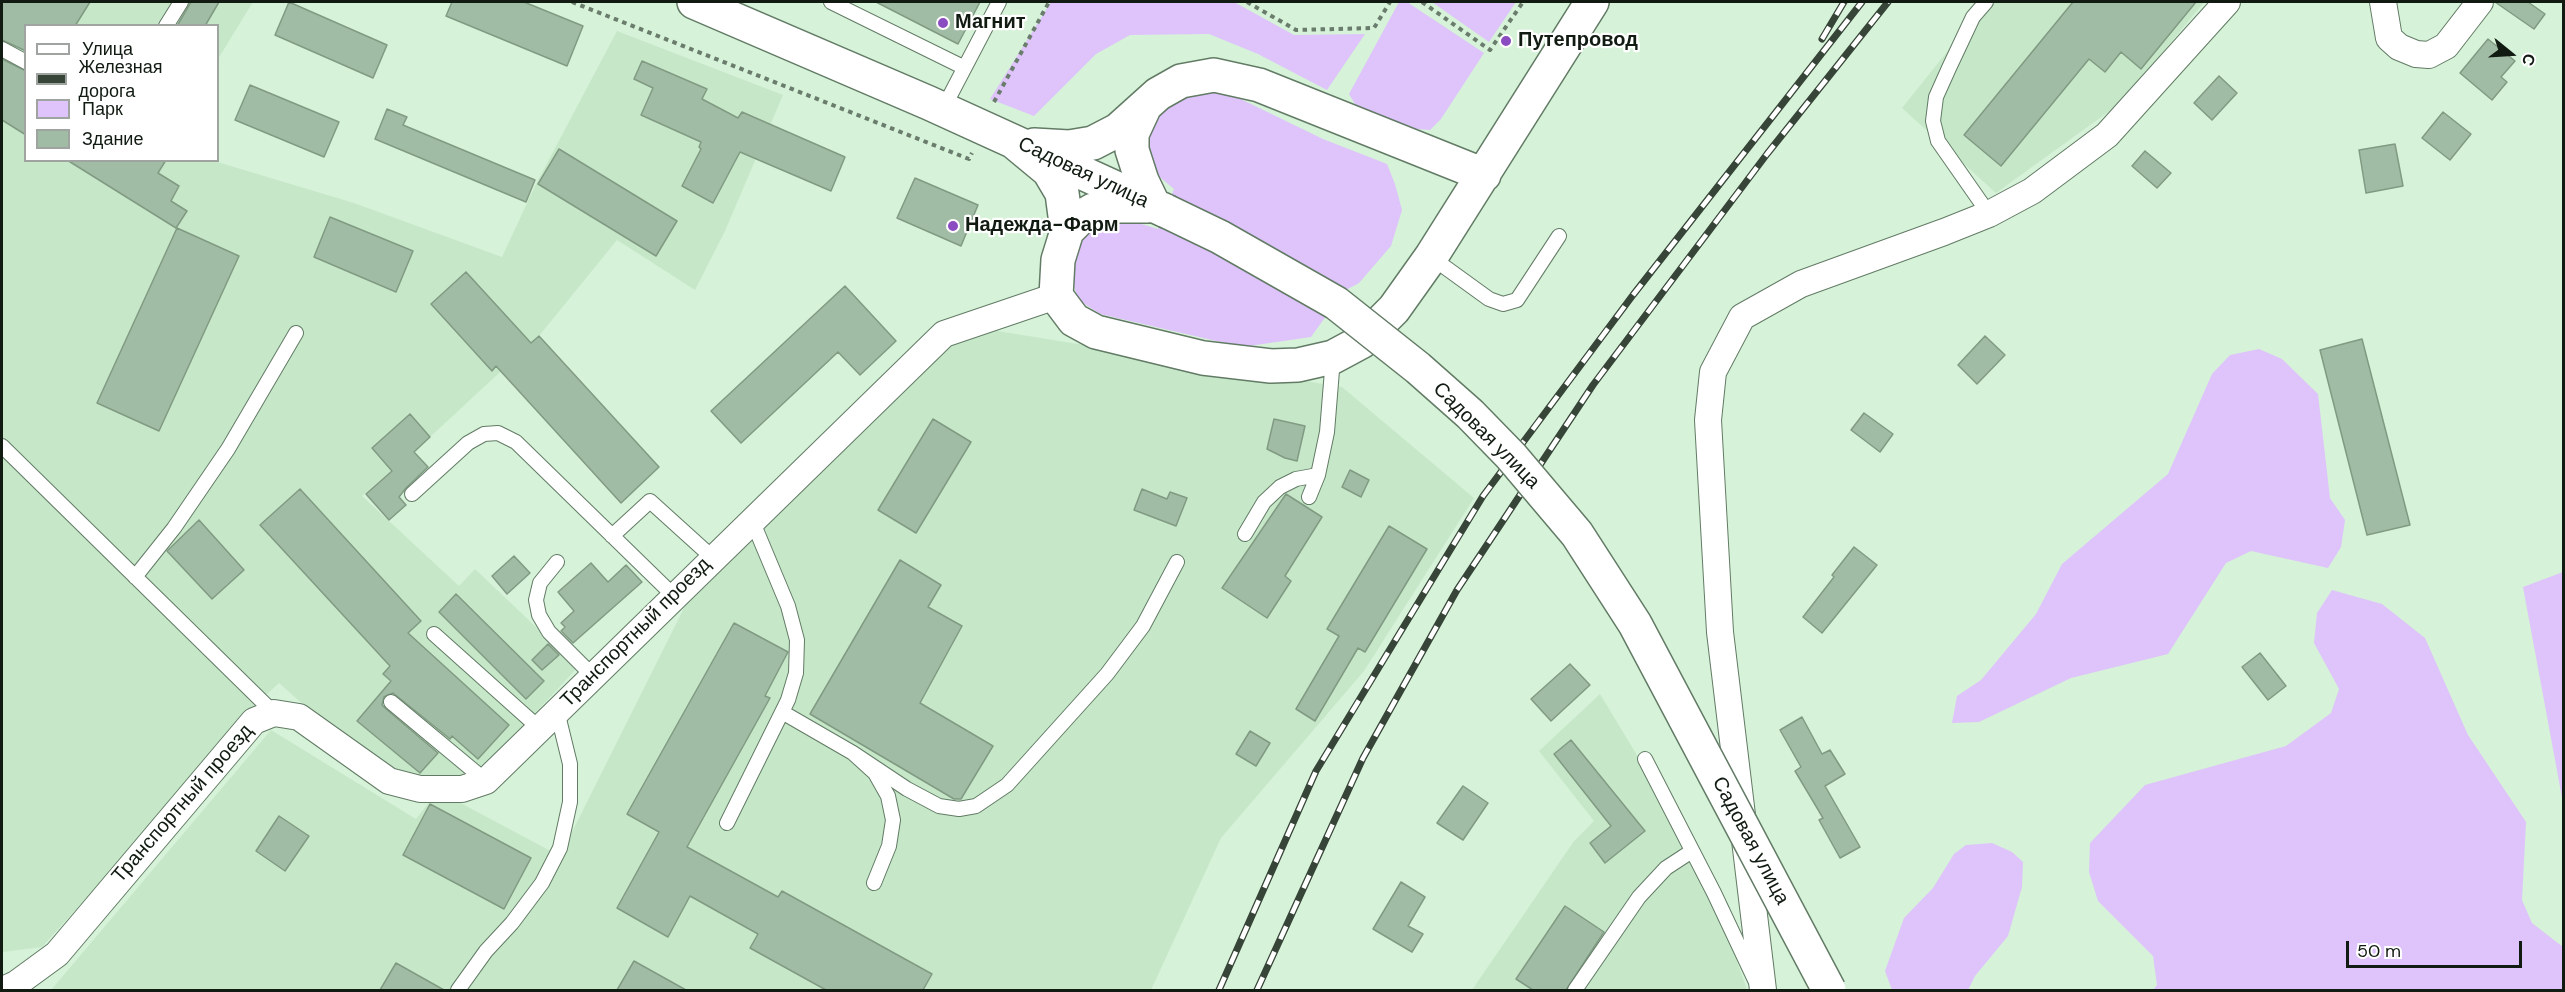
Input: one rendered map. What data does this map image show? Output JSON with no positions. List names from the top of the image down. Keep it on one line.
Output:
{"streets":{"main road":["Садовая улица"],"street":["Транспортный проезд"]},"places":["Магнит","Путепровод","Надежда-Фарм"],"legend":["Улица","Железная дорога","Парк","Здание"],"scale_bar":"50 m","north":"right"}
